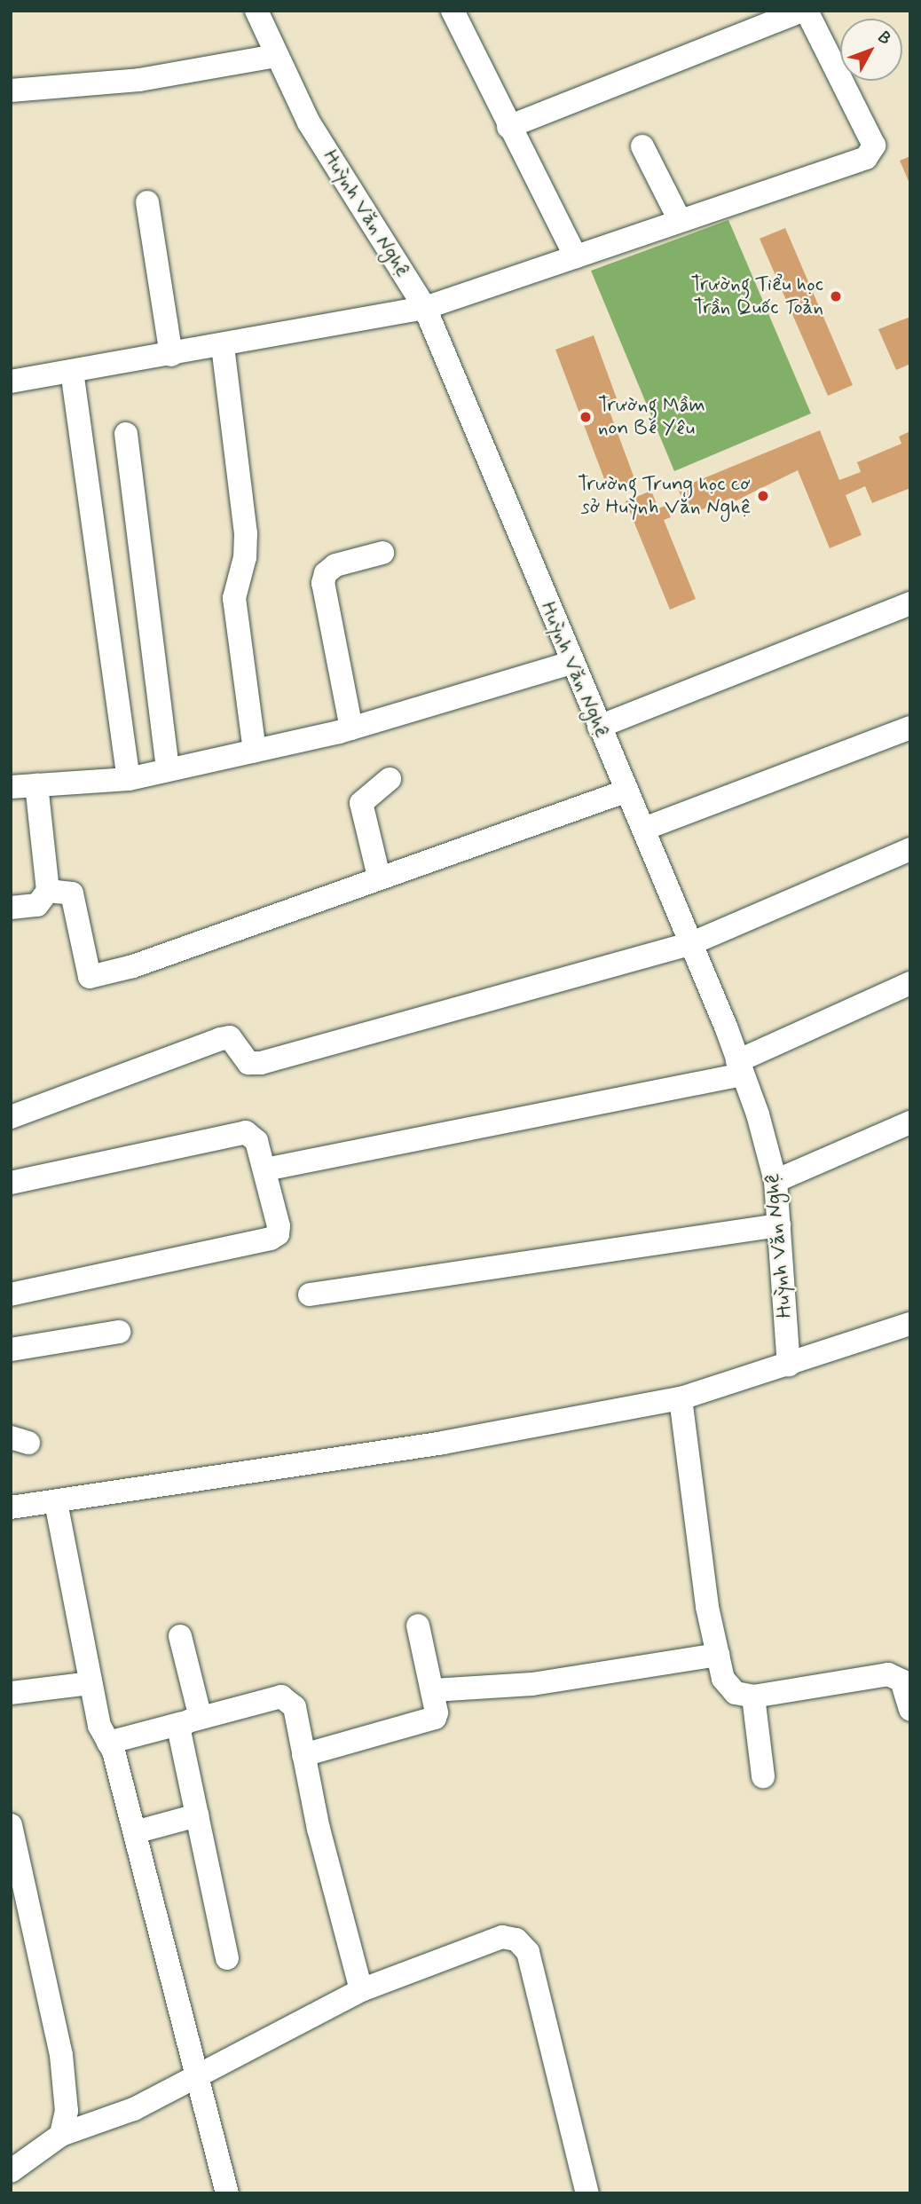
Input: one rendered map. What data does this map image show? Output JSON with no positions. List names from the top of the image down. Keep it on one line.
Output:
{"streets":{"street":["Huỳnh Văn Nghệ"]},"places":["Trường Tiểu học Trần Quốc Toản","Trường Mầm non Bé Yêu","Trường Trung học cơ sở Huỳnh Văn Nghệ"],"north":"top right"}
